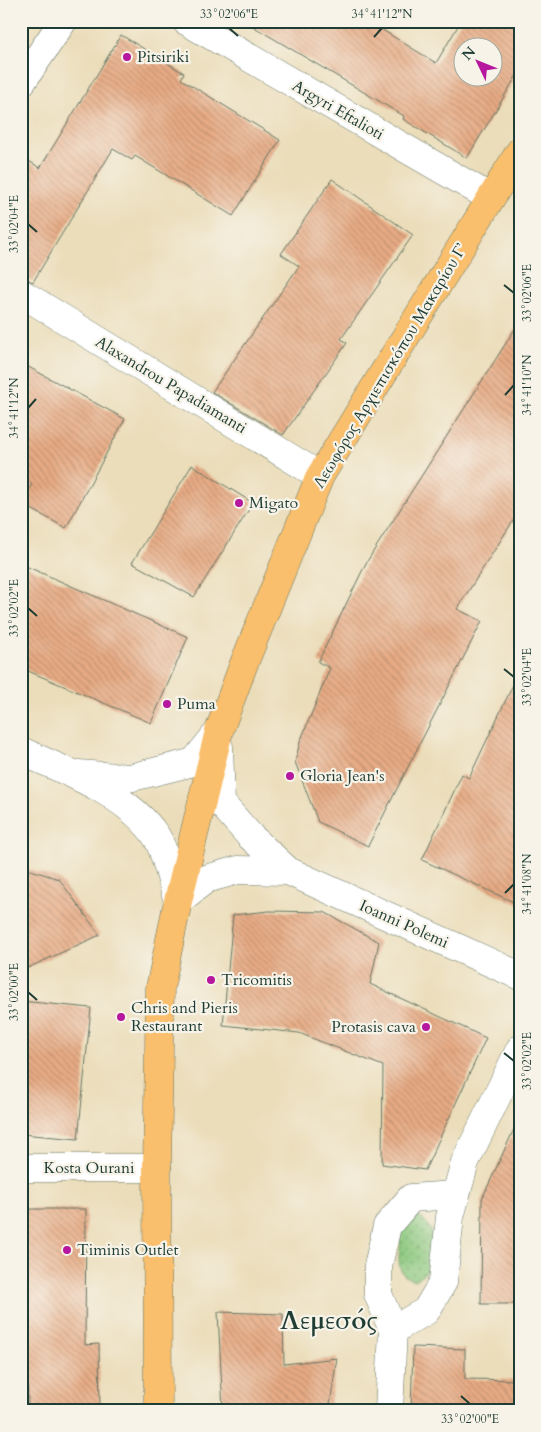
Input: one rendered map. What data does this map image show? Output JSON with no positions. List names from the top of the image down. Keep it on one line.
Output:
{"streets":{"main road":["Λεωφόρος Αρχιεπισκόπου Μακαρίου Γ’"],"street":["Argyri Eftalioti","Alaxandrou Papadiamanti","Ioanni Polemi","Kosta Ourani"]},"crossings":[["Argyri Eftalioti","Λεωφόρος Αρχιεπισκόπου Μακαρίου Γ’"],["Λεωφόρος Αρχιεπισκόπου Μακαρίου Γ’","Alaxandrou Papadiamanti"],["Λεωφόρος Αρχιεπισκόπου Μακαρίου Γ’","Ioanni Polemi"],["Λεωφόρος Αρχιεπισκόπου Μακαρίου Γ’","Kosta Ourani"]],"districts":["Λεμεσός"],"places":["Pitsiriki","Migato","Puma","Gloria Jean's","Tricomitis","Chris and Pieris Restaurant","Protasis cava","Timinis Outlet"],"north":"top left","coordinates":["33°02'06\"E","34°41'12\"N","33°02'04\"E","34°41'10\"N","33°02'02\"E","34°41'08\"N","33°02'00\"E"]}
